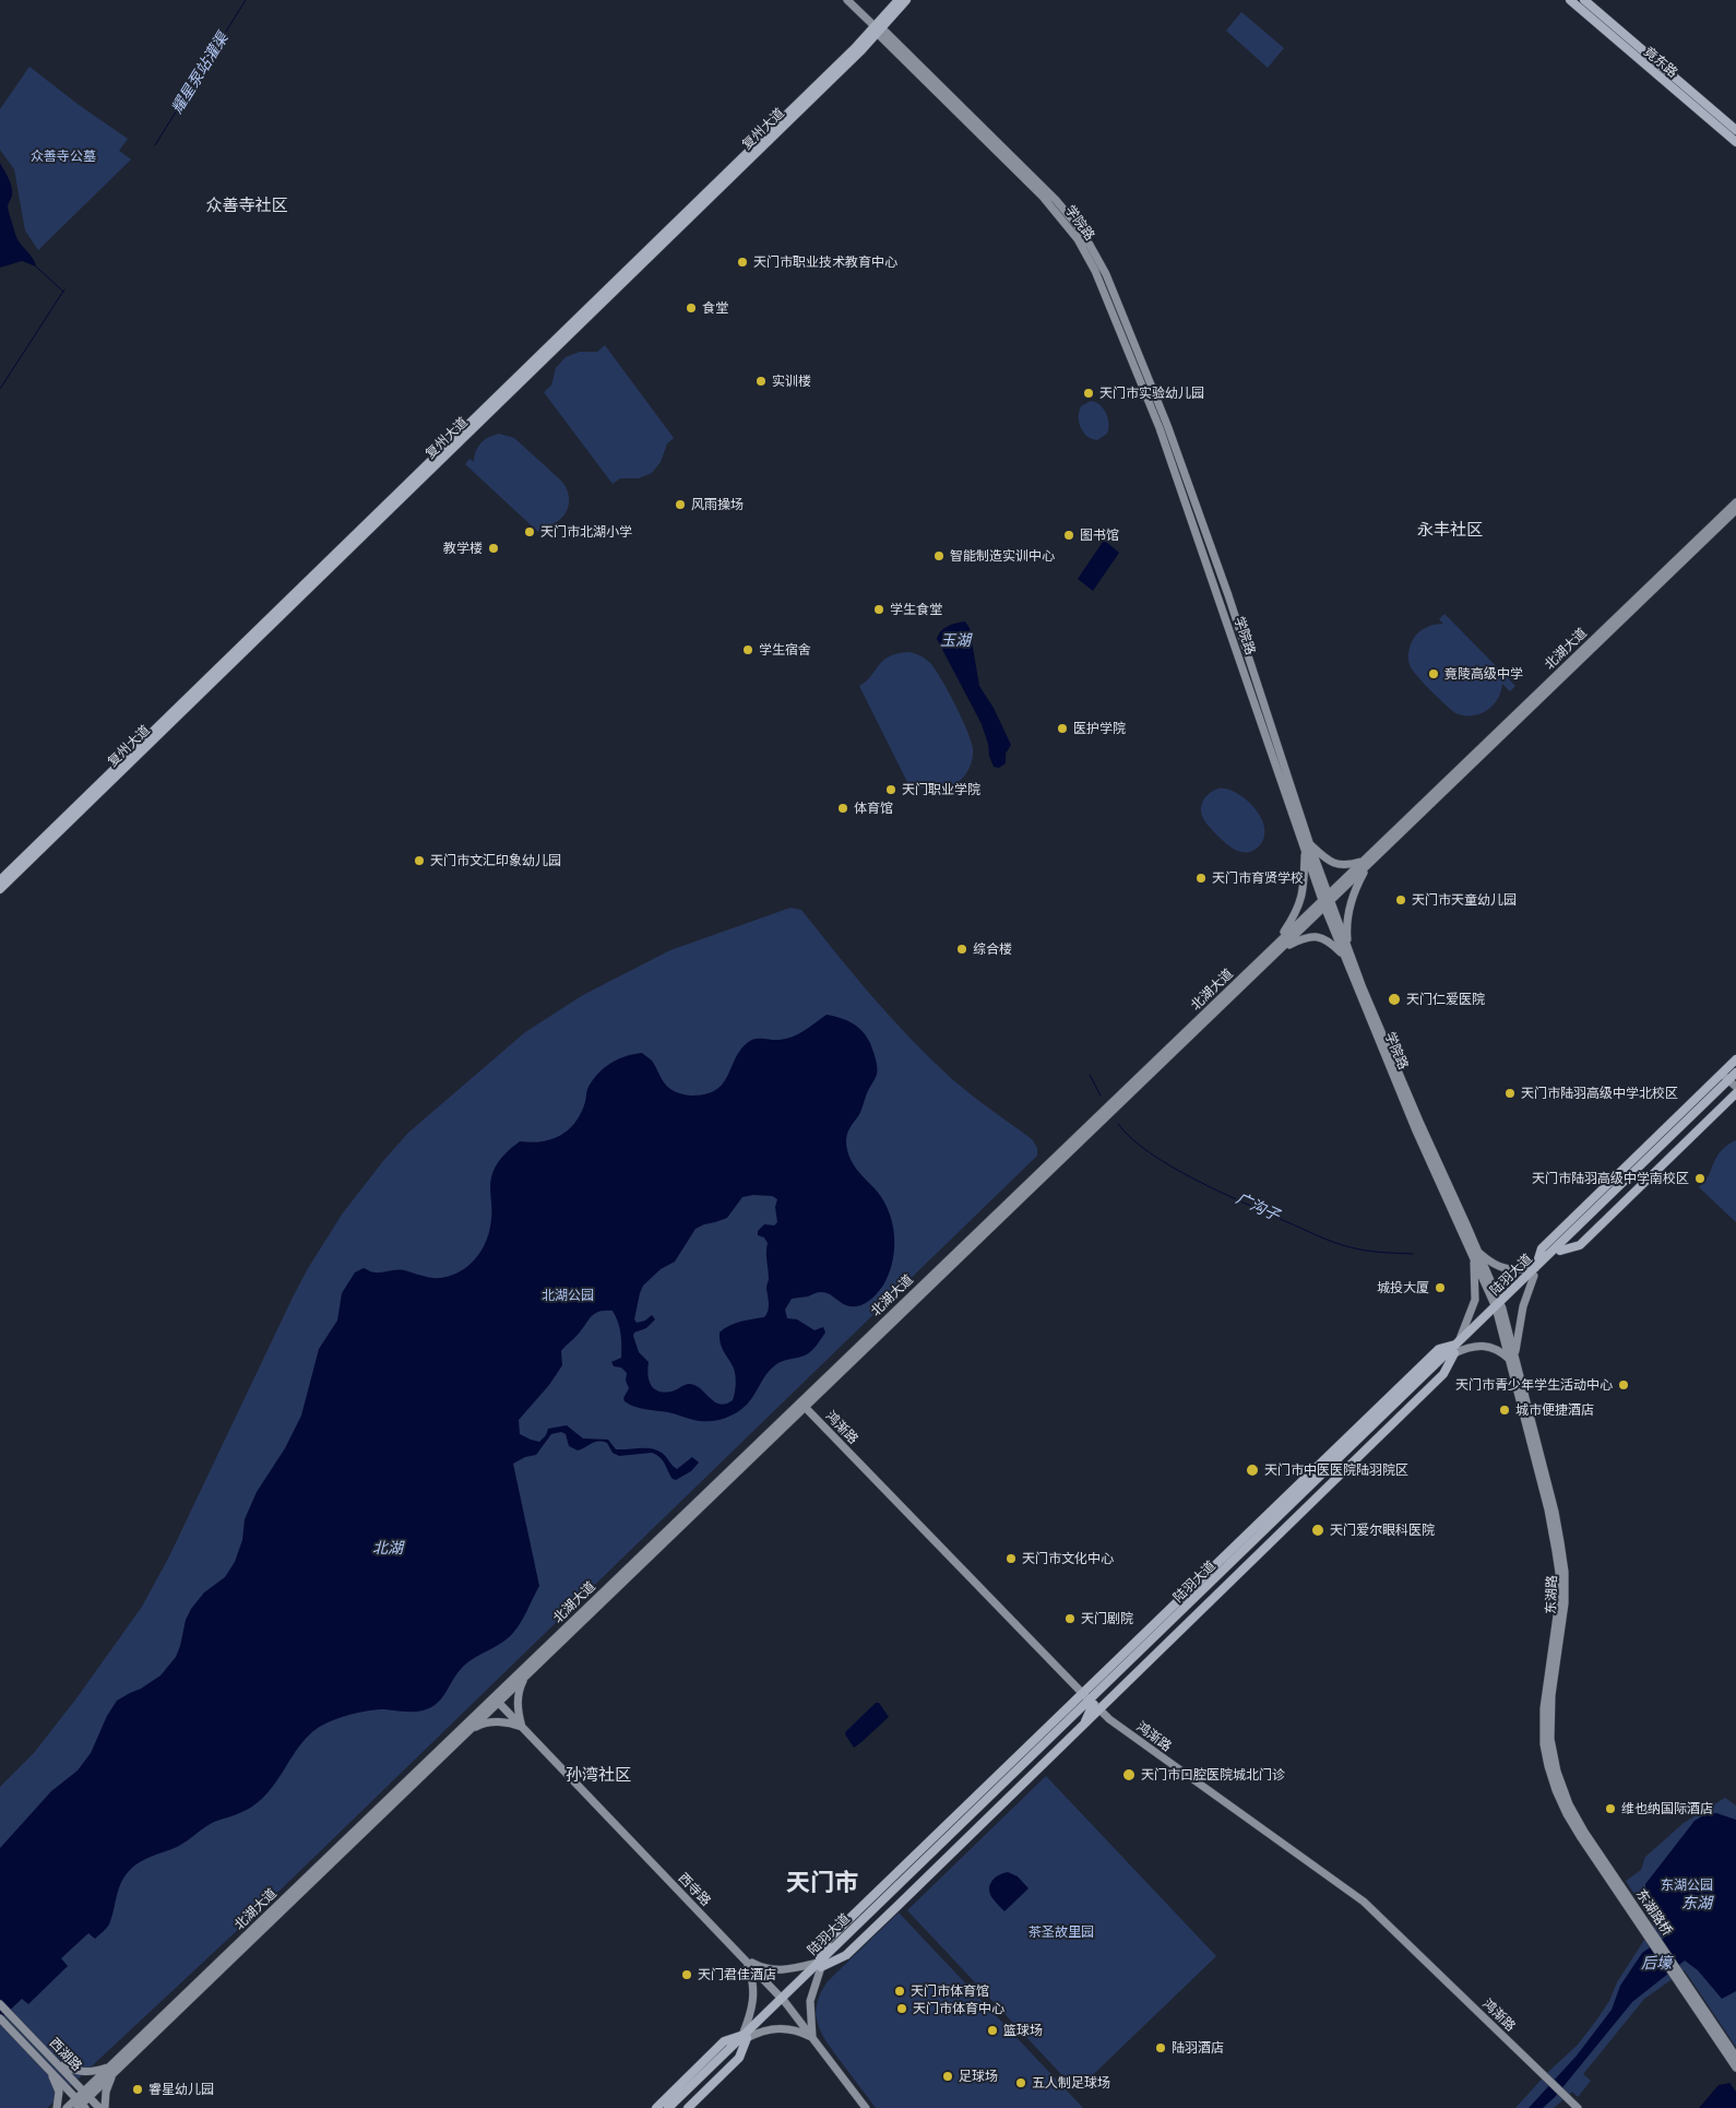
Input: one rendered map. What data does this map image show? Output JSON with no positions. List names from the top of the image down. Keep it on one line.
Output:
{"streets":{"main road":["竟东路","复州大道","学院路","北湖大道","陆羽大道","鸿渐路","东湖路","西寺路","东湖路桥","西湖路"]},"crossings":[["复州大道","学院路"],["学院路","北湖大道"],["学院路","陆羽大道"],["学院路","东湖路"],["北湖大道","鸿渐路"],["北湖大道","西寺路"],["北湖大道","西湖路"],["陆羽大道","鸿渐路"],["陆羽大道","东湖路"],["陆羽大道","西寺路"],["东湖路","东湖路桥"]],"districts":["众善寺社区","永丰社区","孙湾社区","天门市"],"water":["耀星泵站灌渠","玉湖","广沟子","北湖","东湖","后壕"],"parks":["众善寺公墓","北湖公园","东湖公园","茶圣故里园"],"places":["天门市职业技术教育中心","食堂","实训楼","天门市实验幼儿园","风雨操场","天门市北湖小学","图书馆","教学楼","智能制造实训中心","学生食堂","学生宿舍","竟陵高级中学","医护学院","天门职业学院","体育馆","天门市文汇印象幼儿园","天门市育贤学校","天门市天童幼儿园","综合楼","天门仁爱医院","天门市陆羽高级中学北校区","天门市陆羽高级中学南校区","城投大厦","天门市青少年学生活动中心","城市便捷酒店","天门市中医医院陆羽院区","天门爱尔眼科医院","天门市文化中心","天门剧院","天门市口腔医院城北门诊","维也纳国际酒店","天门君佳酒店","天门市体育馆","天门市体育中心","篮球场","陆羽酒店","足球场","五人制足球场","睿星幼儿园"]}
